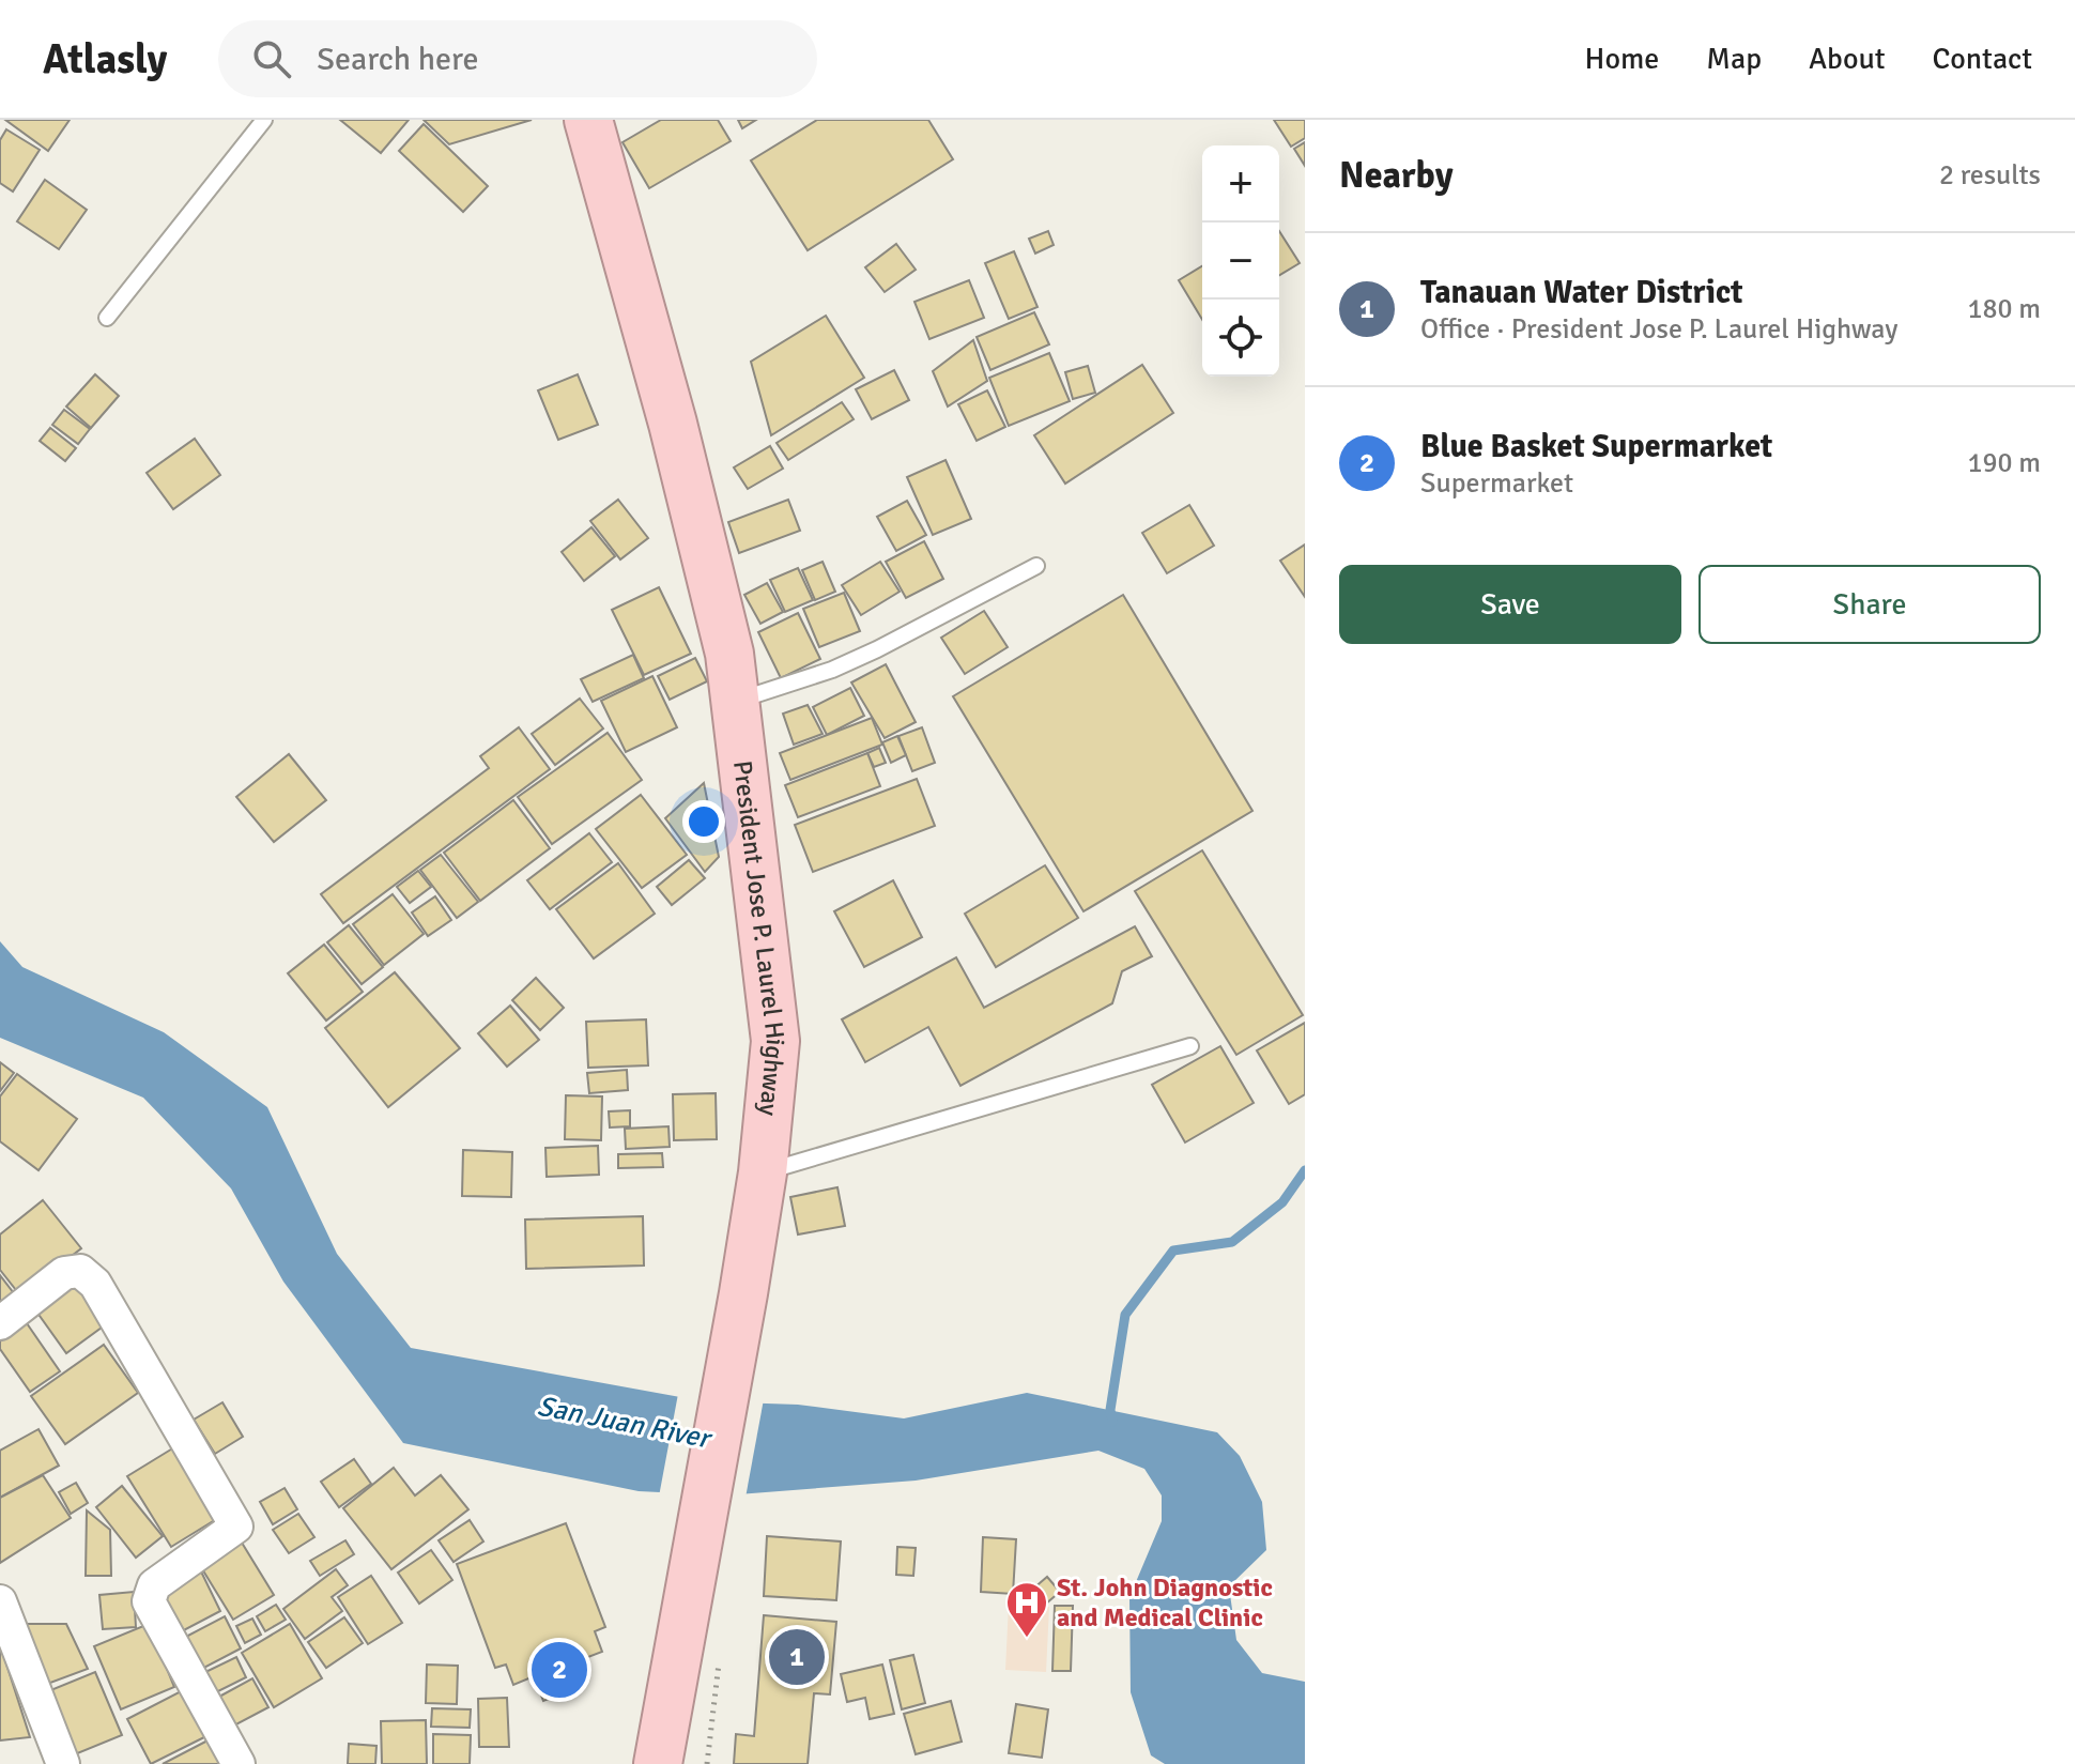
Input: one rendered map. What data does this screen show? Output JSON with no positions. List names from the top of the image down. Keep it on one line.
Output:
{"streets":{"highway":["President Jose P. Laurel Highway"]},"water":["San Juan River"],"places":{"hospital":["St. John Diagnostic and Medical Clinic"]},"page":{"header":"Atlasly","search":"Search here","nav":["Home","Map","About","Contact"],"heading":["Nearby","2 results"],"map_buttons":["+","−"],"list":[{"mark":"1","name":"Tanauan Water District","note":"Office · President Jose P. Laurel Highway","value":"180 m"},{"mark":"2","name":"Blue Basket Supermarket","note":"Supermarket","value":"190 m"}],"buttons":["Save","Share"],"pins":["1","2"]}}
